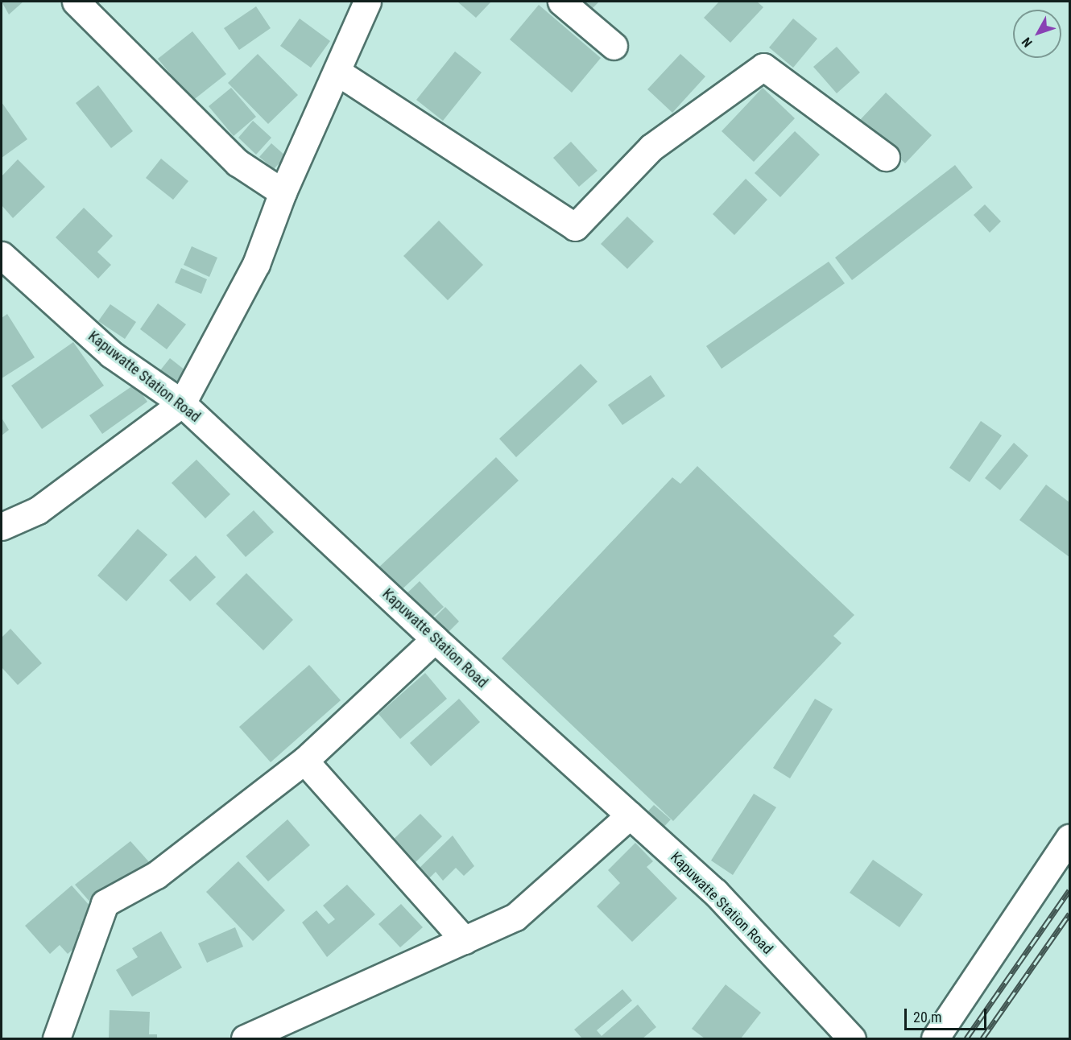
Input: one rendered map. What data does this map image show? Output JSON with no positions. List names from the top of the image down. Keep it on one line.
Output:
{"streets":{"street":["Kapuwatte Station Road"]},"scale_bar":"20 m","north":"bottom left"}
